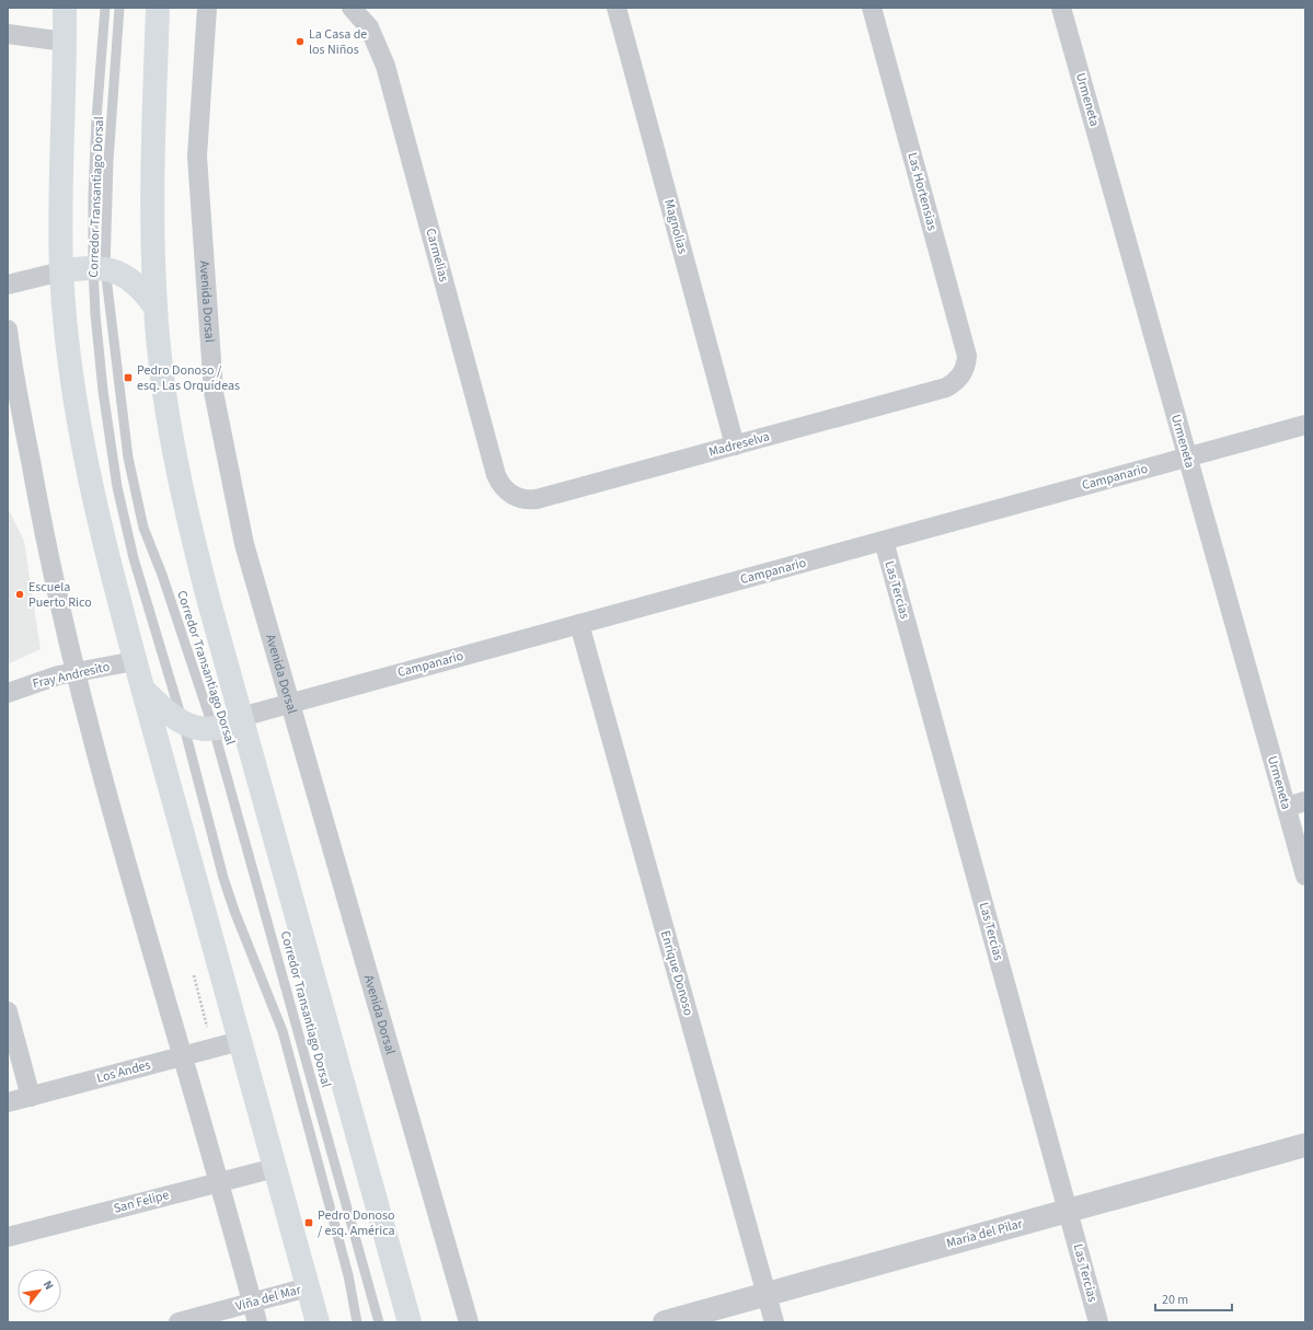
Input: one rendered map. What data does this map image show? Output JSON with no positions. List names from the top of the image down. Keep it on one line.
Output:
{"streets":{"street":["Urmeneta","Las Hortensias","Magnolias","Carmelias","Avenida Dorsal","Madreselva","Campanario","Las Tercias","Fray Andresito","Enrique Donoso","Los Andes","San Felipe","María del Pilar","Viña del Mar"],"lane":["Corredor Transantiago Dorsal"]},"crossings":[["Urmeneta","Campanario"],["Las Hortensias","Madreselva"],["Magnolias","Madreselva"],["Carmelias","Madreselva"],["Avenida Dorsal","Campanario"],["Campanario","Las Tercias"],["Campanario","Enrique Donoso"],["Las Tercias","María del Pilar"],["Enrique Donoso","María del Pilar"]],"places":{"other":["La Casa de los Niños","Escuela Puerto Rico"],"transit":["Pedro Donoso / esq. Las Orquídeas","Pedro Donoso / esq. América"]},"scale_bar":"20 m","north":"top right"}
